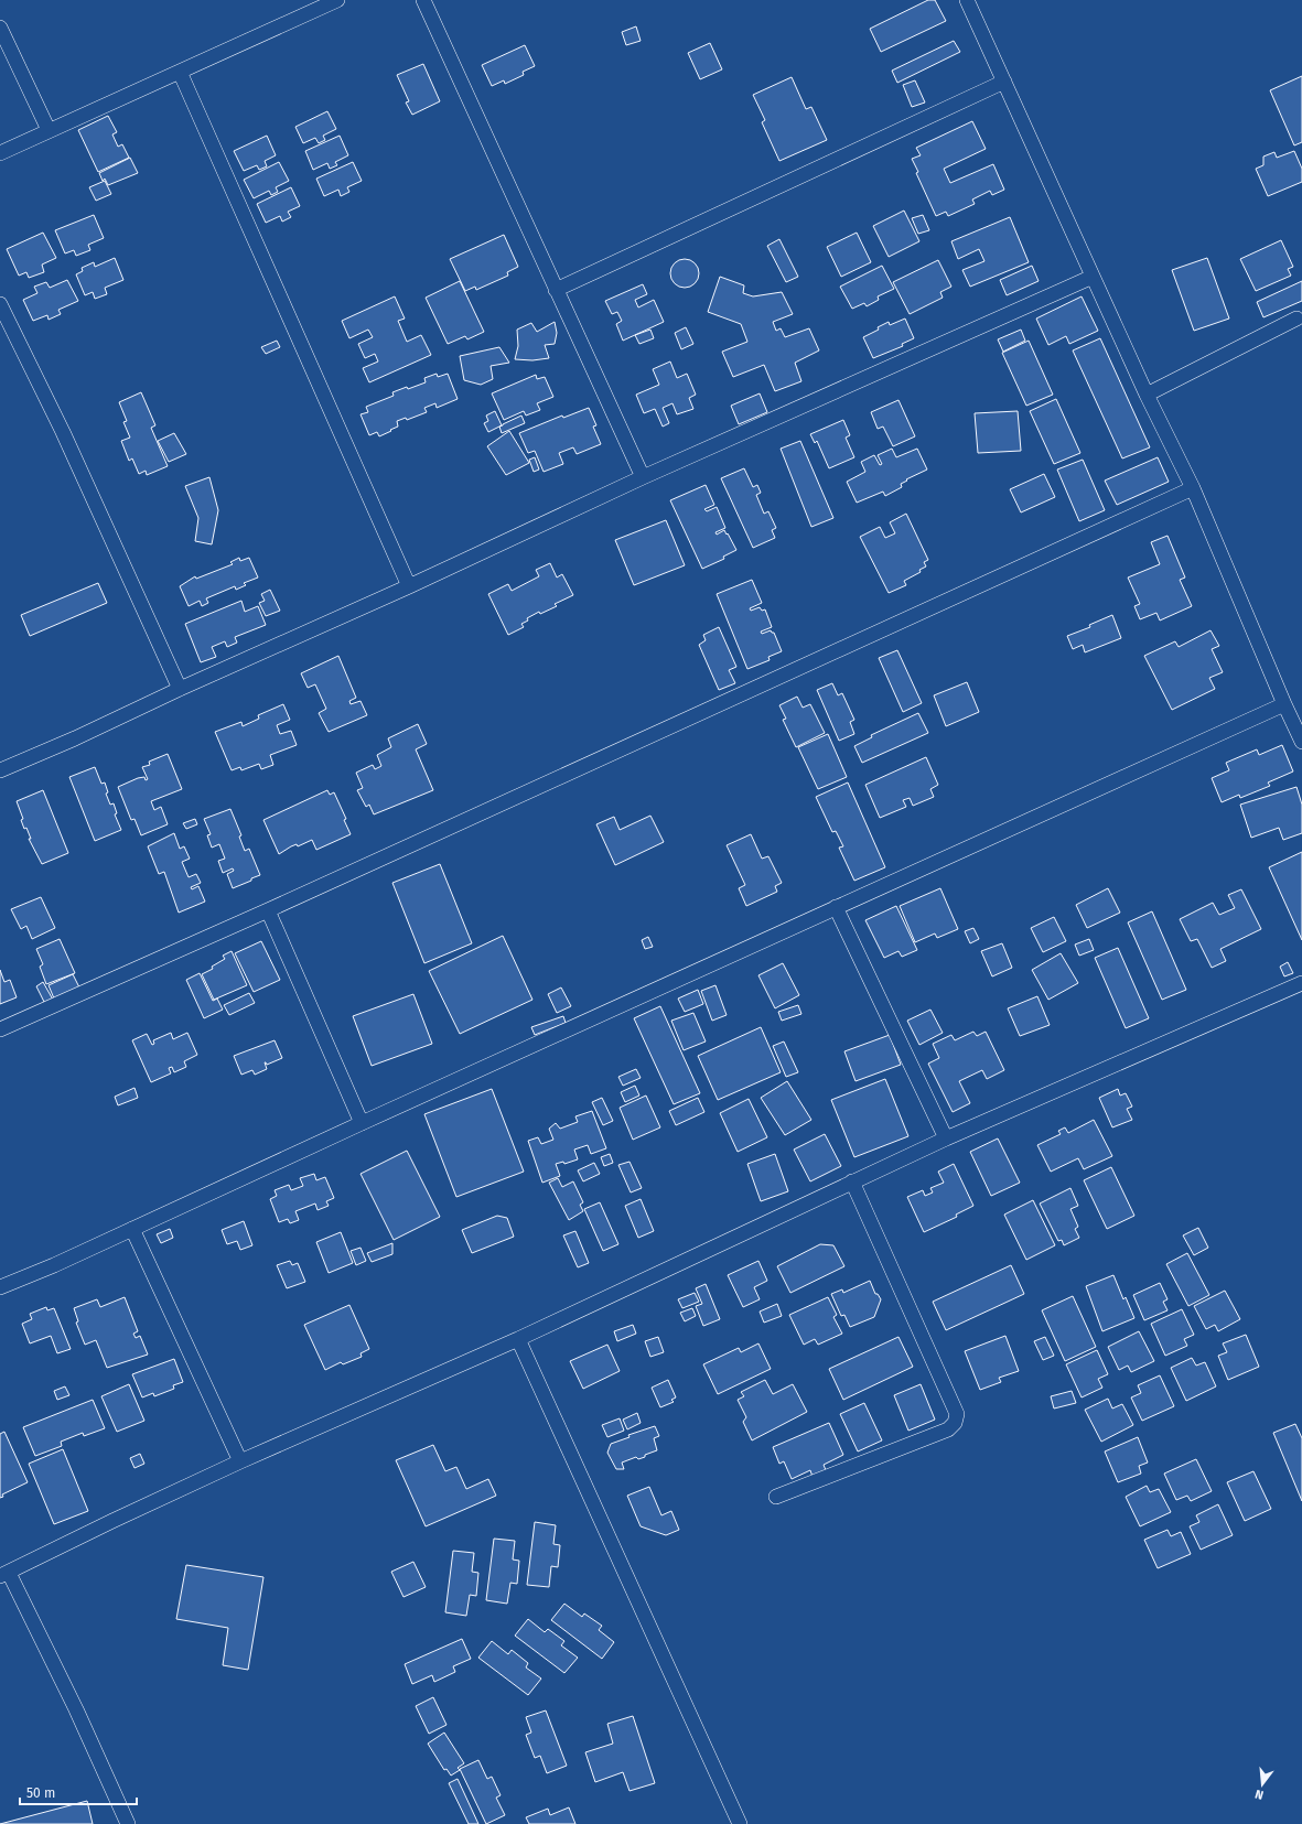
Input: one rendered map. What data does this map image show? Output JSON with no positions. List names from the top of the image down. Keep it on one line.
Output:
{"scale_bar":"50 m","north":"bottom"}
